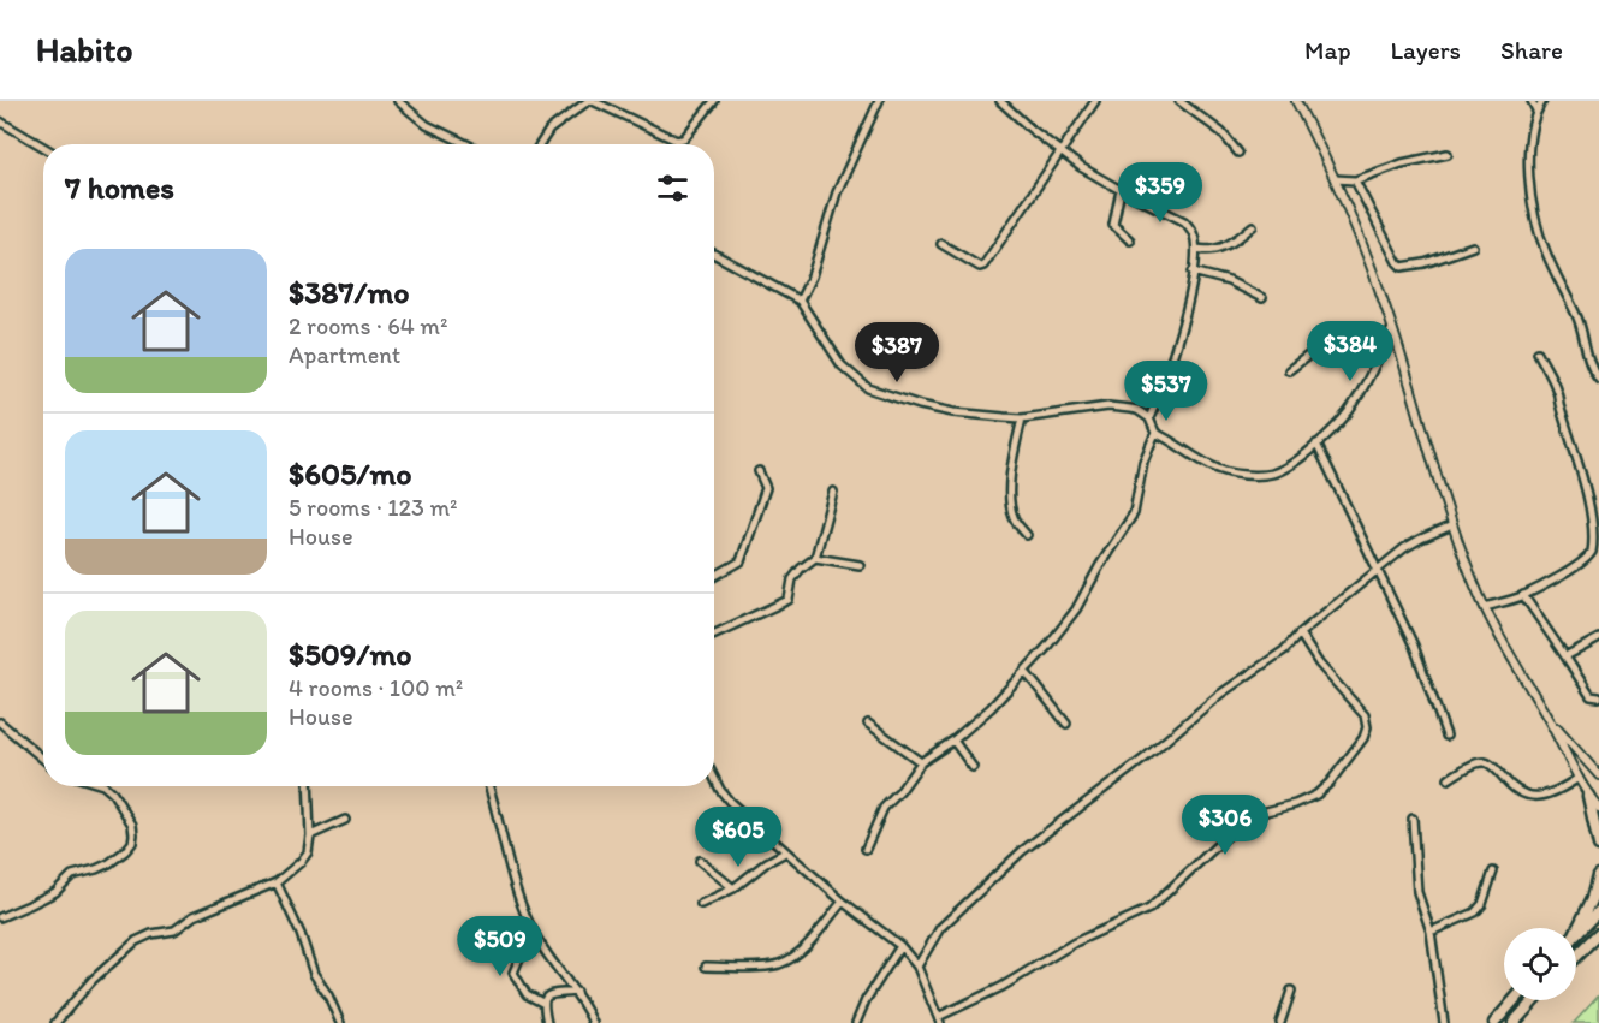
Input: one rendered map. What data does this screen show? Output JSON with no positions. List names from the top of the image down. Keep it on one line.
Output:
{"page":{"header":"Habito","nav":["Map","Layers","Share"],"heading":"7 homes","price":["$359","$384","$387","$537","$306","$605","$509"],"list":[{"name":"$387/mo","note":"2 rooms · 64 m² · Apartment"},{"name":"$605/mo","note":"5 rooms · 123 m² · House"},{"name":"$509/mo","note":"4 rooms · 100 m² · House"}]}}
